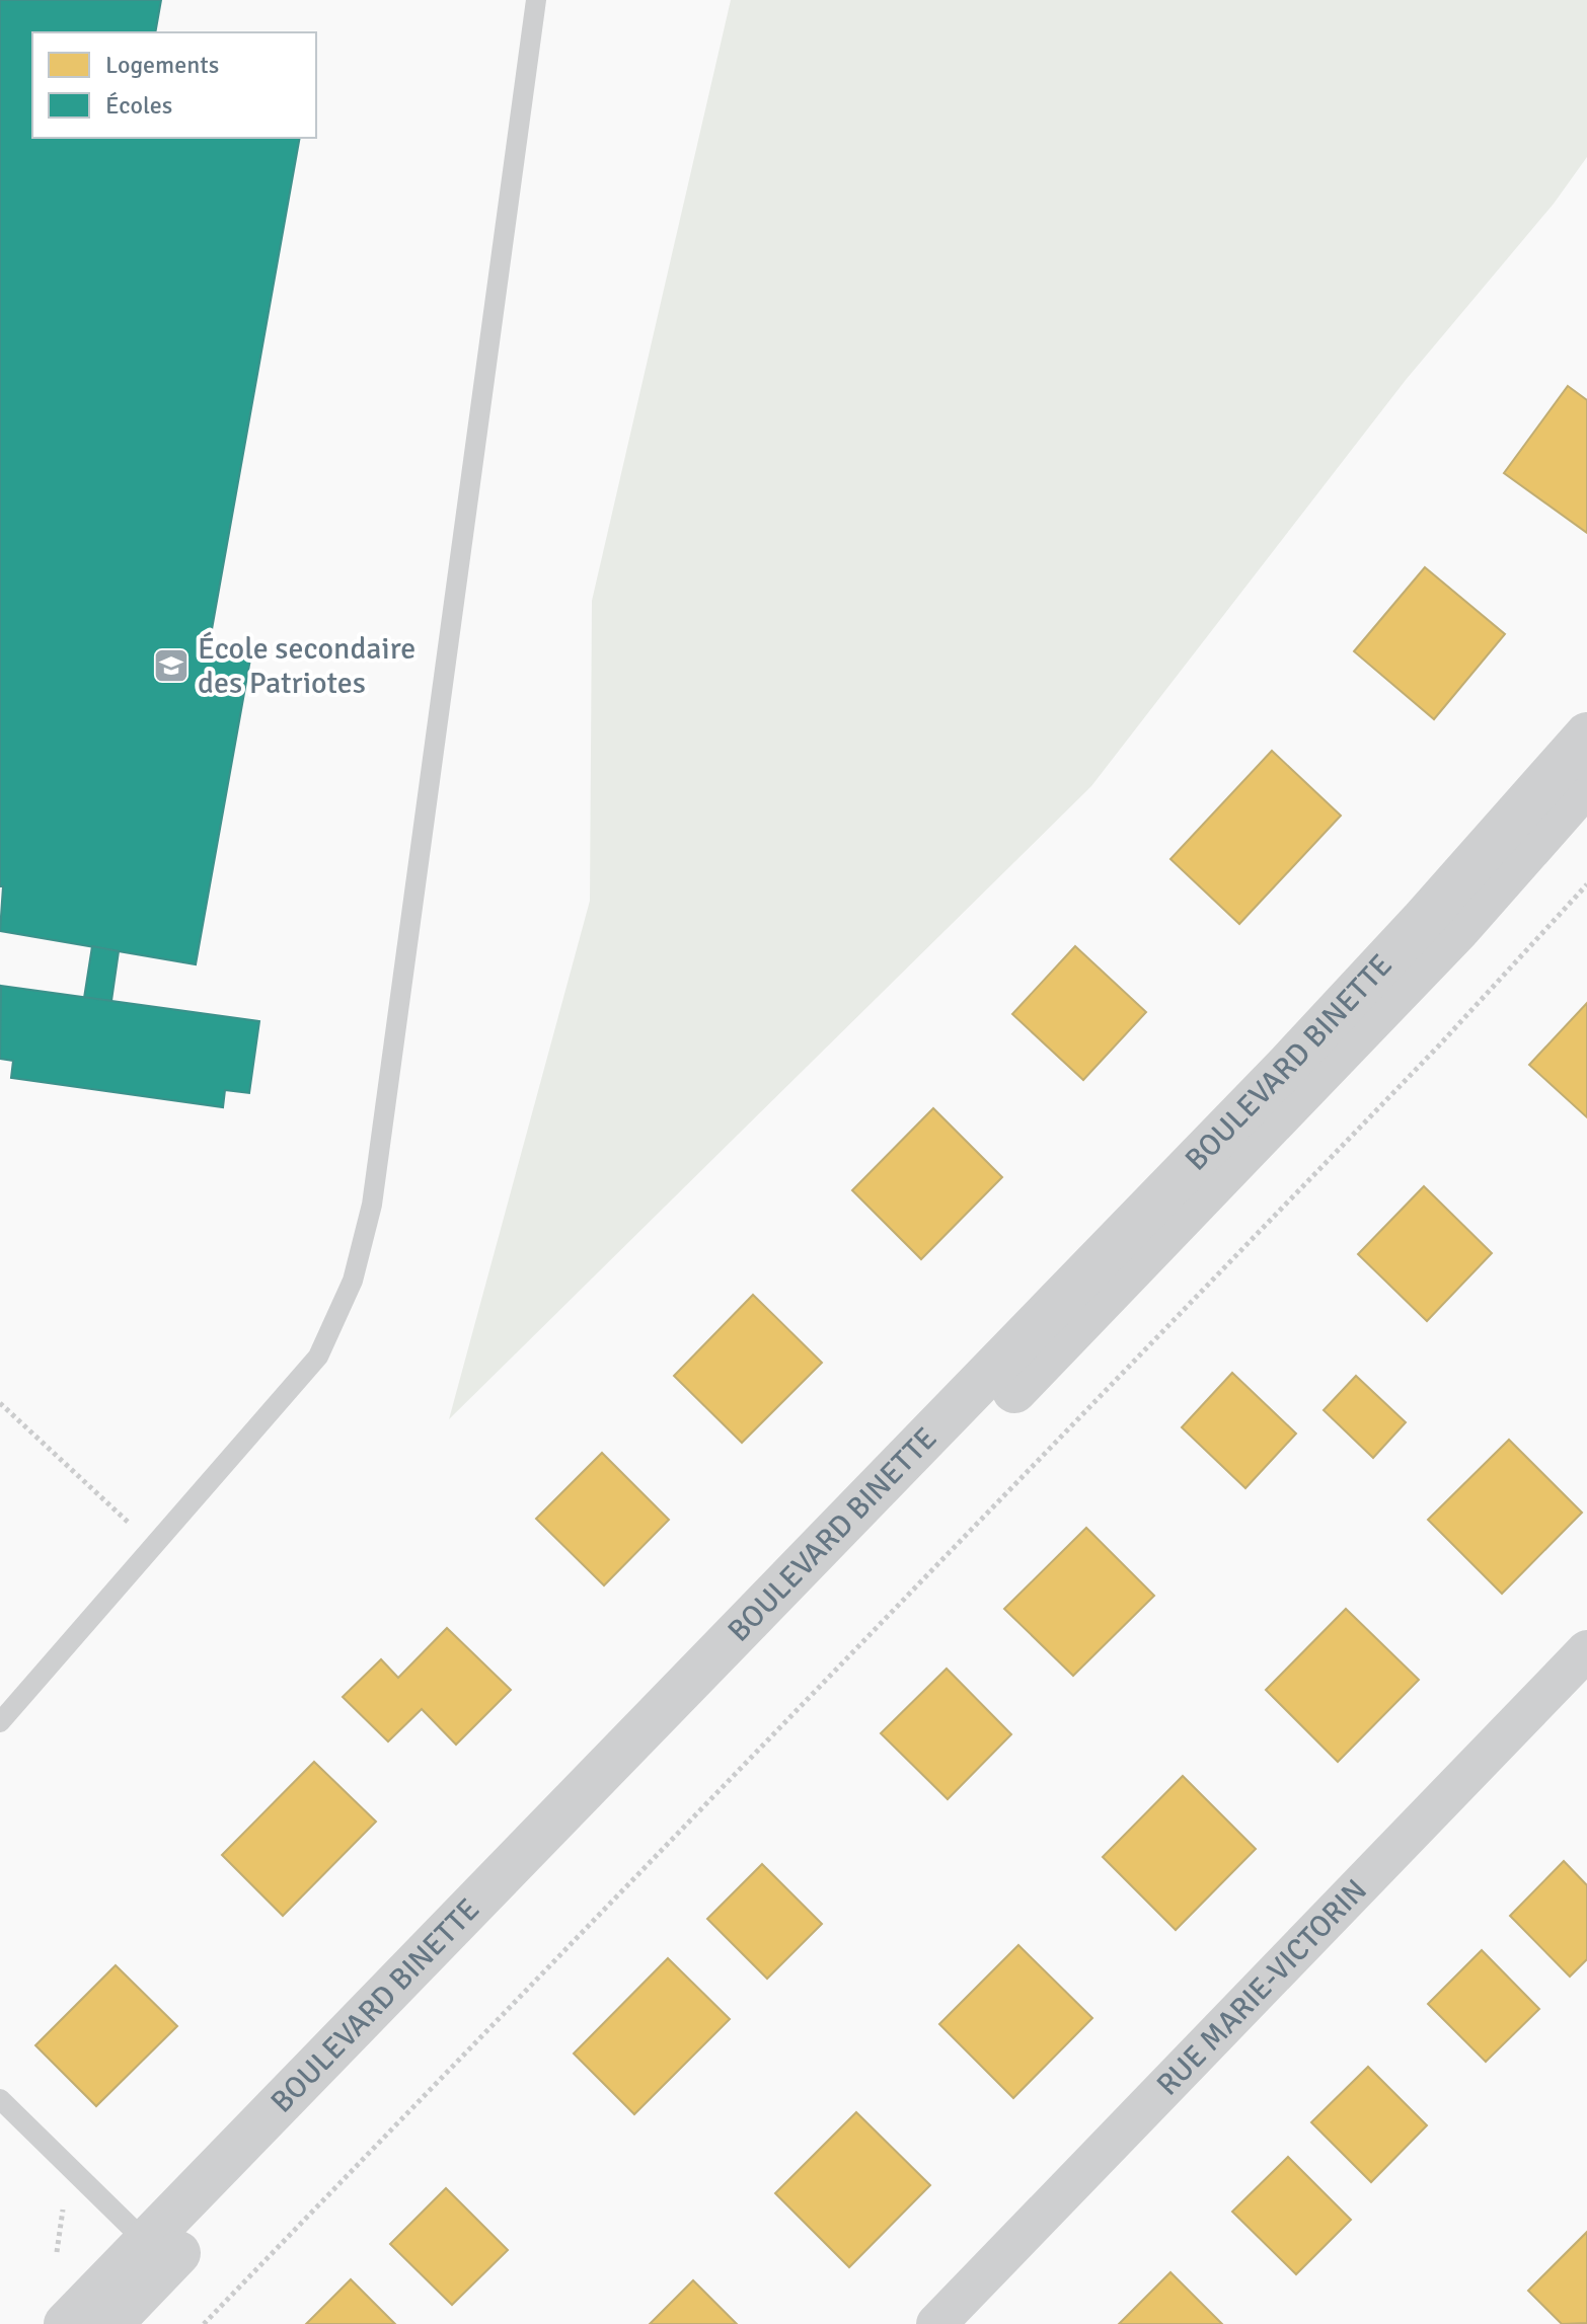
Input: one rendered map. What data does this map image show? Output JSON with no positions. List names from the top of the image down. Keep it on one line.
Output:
{"streets":{"street":["BOULEVARD BINETTE","RUE MARIE-VICTORIN"]},"places":{"school or university":["École secondaire des Patriotes"]},"legend":["Logements","Écoles"]}
